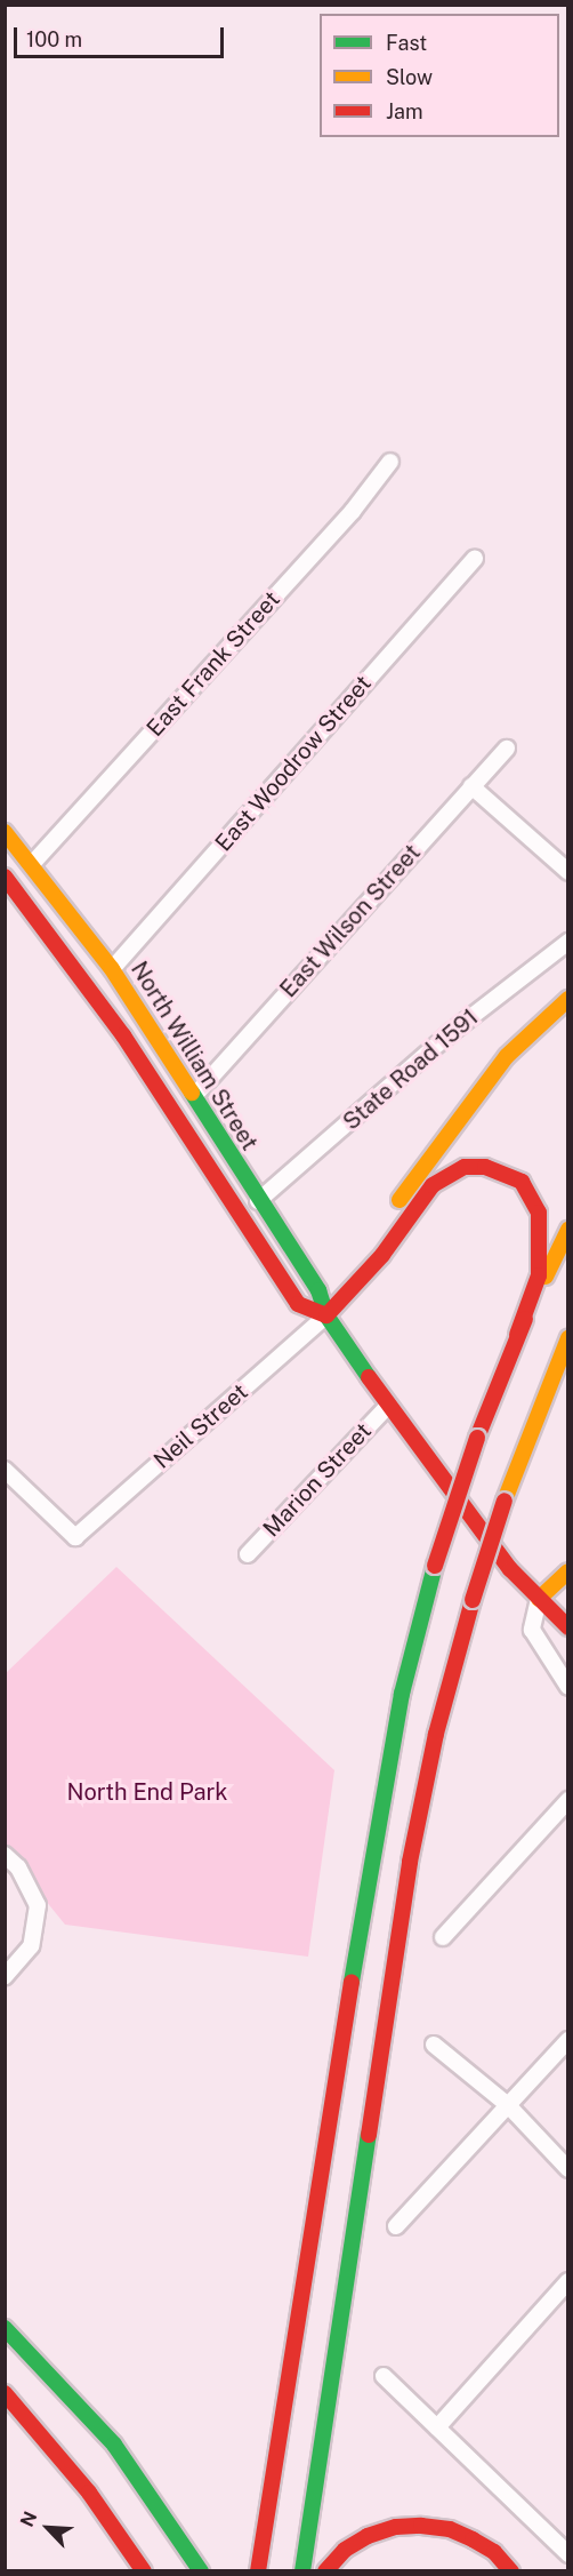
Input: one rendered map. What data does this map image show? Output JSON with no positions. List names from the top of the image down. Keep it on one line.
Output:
{"streets":{"main road":["North William Street"],"street":["East Frank Street","East Woodrow Street","East Wilson Street","State Road 1591","Neil Street","Marion Street"]},"crossings":[["East Frank Street","North William Street"],["East Woodrow Street","North William Street"],["East Wilson Street","North William Street"],["North William Street","State Road 1591"],["North William Street","Neil Street"],["North William Street","Marion Street"]],"parks":["North End Park"],"legend":["Fast","Slow","Jam"],"scale_bar":"100 m","north":"top left"}
